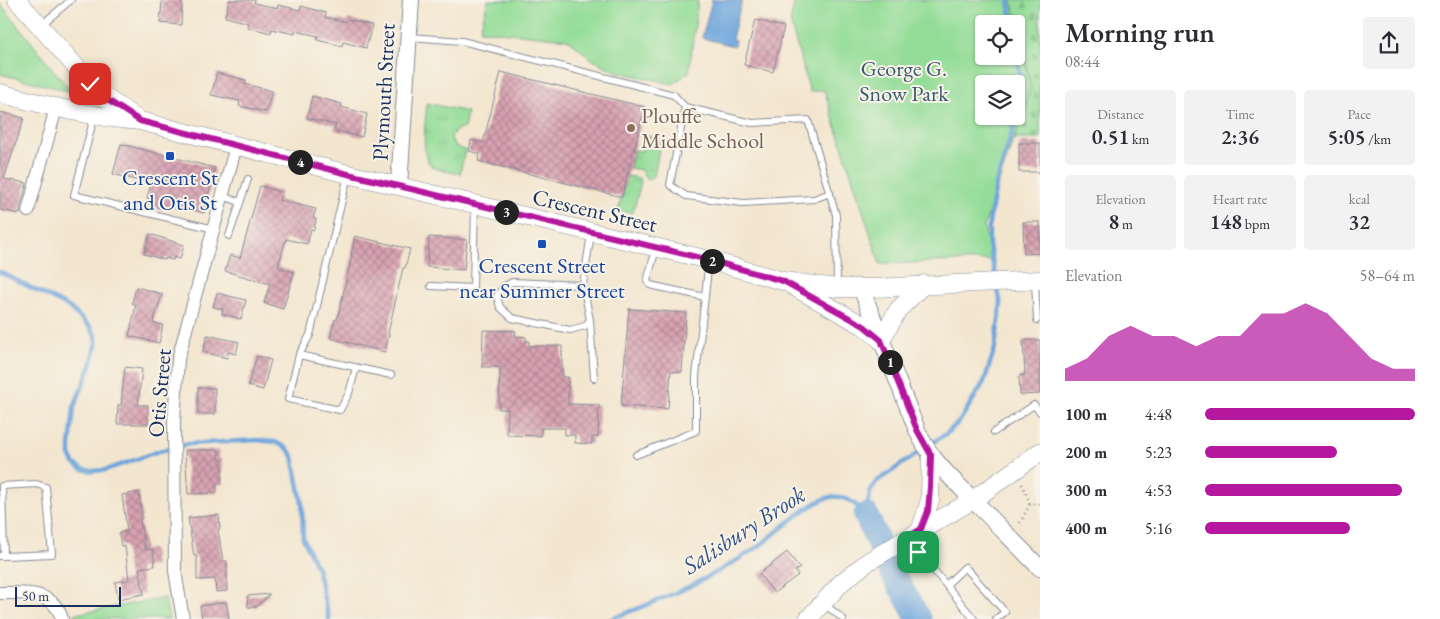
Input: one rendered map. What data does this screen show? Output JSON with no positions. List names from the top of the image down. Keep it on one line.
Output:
{"streets":{"main road":["Crescent Street"],"street":["Plymouth Street","Otis Street"]},"crossings":[["Plymouth Street","Crescent Street"],["Crescent Street","Otis Street"]],"water":["Salisbury Brook"],"parks":["George G. Snow Park"],"places":{"other":["Plouffe Middle School"],"transit":["Crescent St and Otis St","Crescent Street near Summer Street"]},"scale_bar":"50 m","page":{"heading":["Morning run","08:44"],"stats":[["Distance","0.51 km"],["Time","2:36"],["Pace","5:05 /km"],["Elevation","8 m"],["Heart rate","148 bpm"],["kcal","32"]],"pins":["4","3","2","1"],"chart":["Elevation","58–64 m"],"list":[{"name":"100 m","note":"4:48"},{"name":"200 m","note":"5:23"},{"name":"300 m","note":"4:53"},{"name":"400 m","note":"5:16"}],"scale":"50 m"}}
